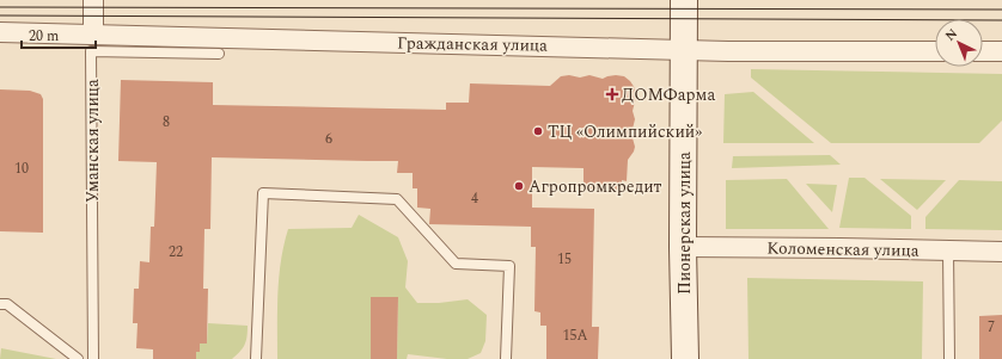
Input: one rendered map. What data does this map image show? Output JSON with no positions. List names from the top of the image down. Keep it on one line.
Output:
{"streets":{"street":["Гражданская улица","Пионерская улица","Коломенская улица"],"lane":["Уманская улица"]},"crossings":[["Гражданская улица","Пионерская улица"],["Пионерская улица","Коломенская улица"]],"places":{"health":["ДОМФарма"],"other":["ТЦ «Олимпийский»","Агропромкредит"]},"house_numbers":["8","6","10","4","22","15","7","15А"],"scale_bar":"20 m","north":"top left"}
